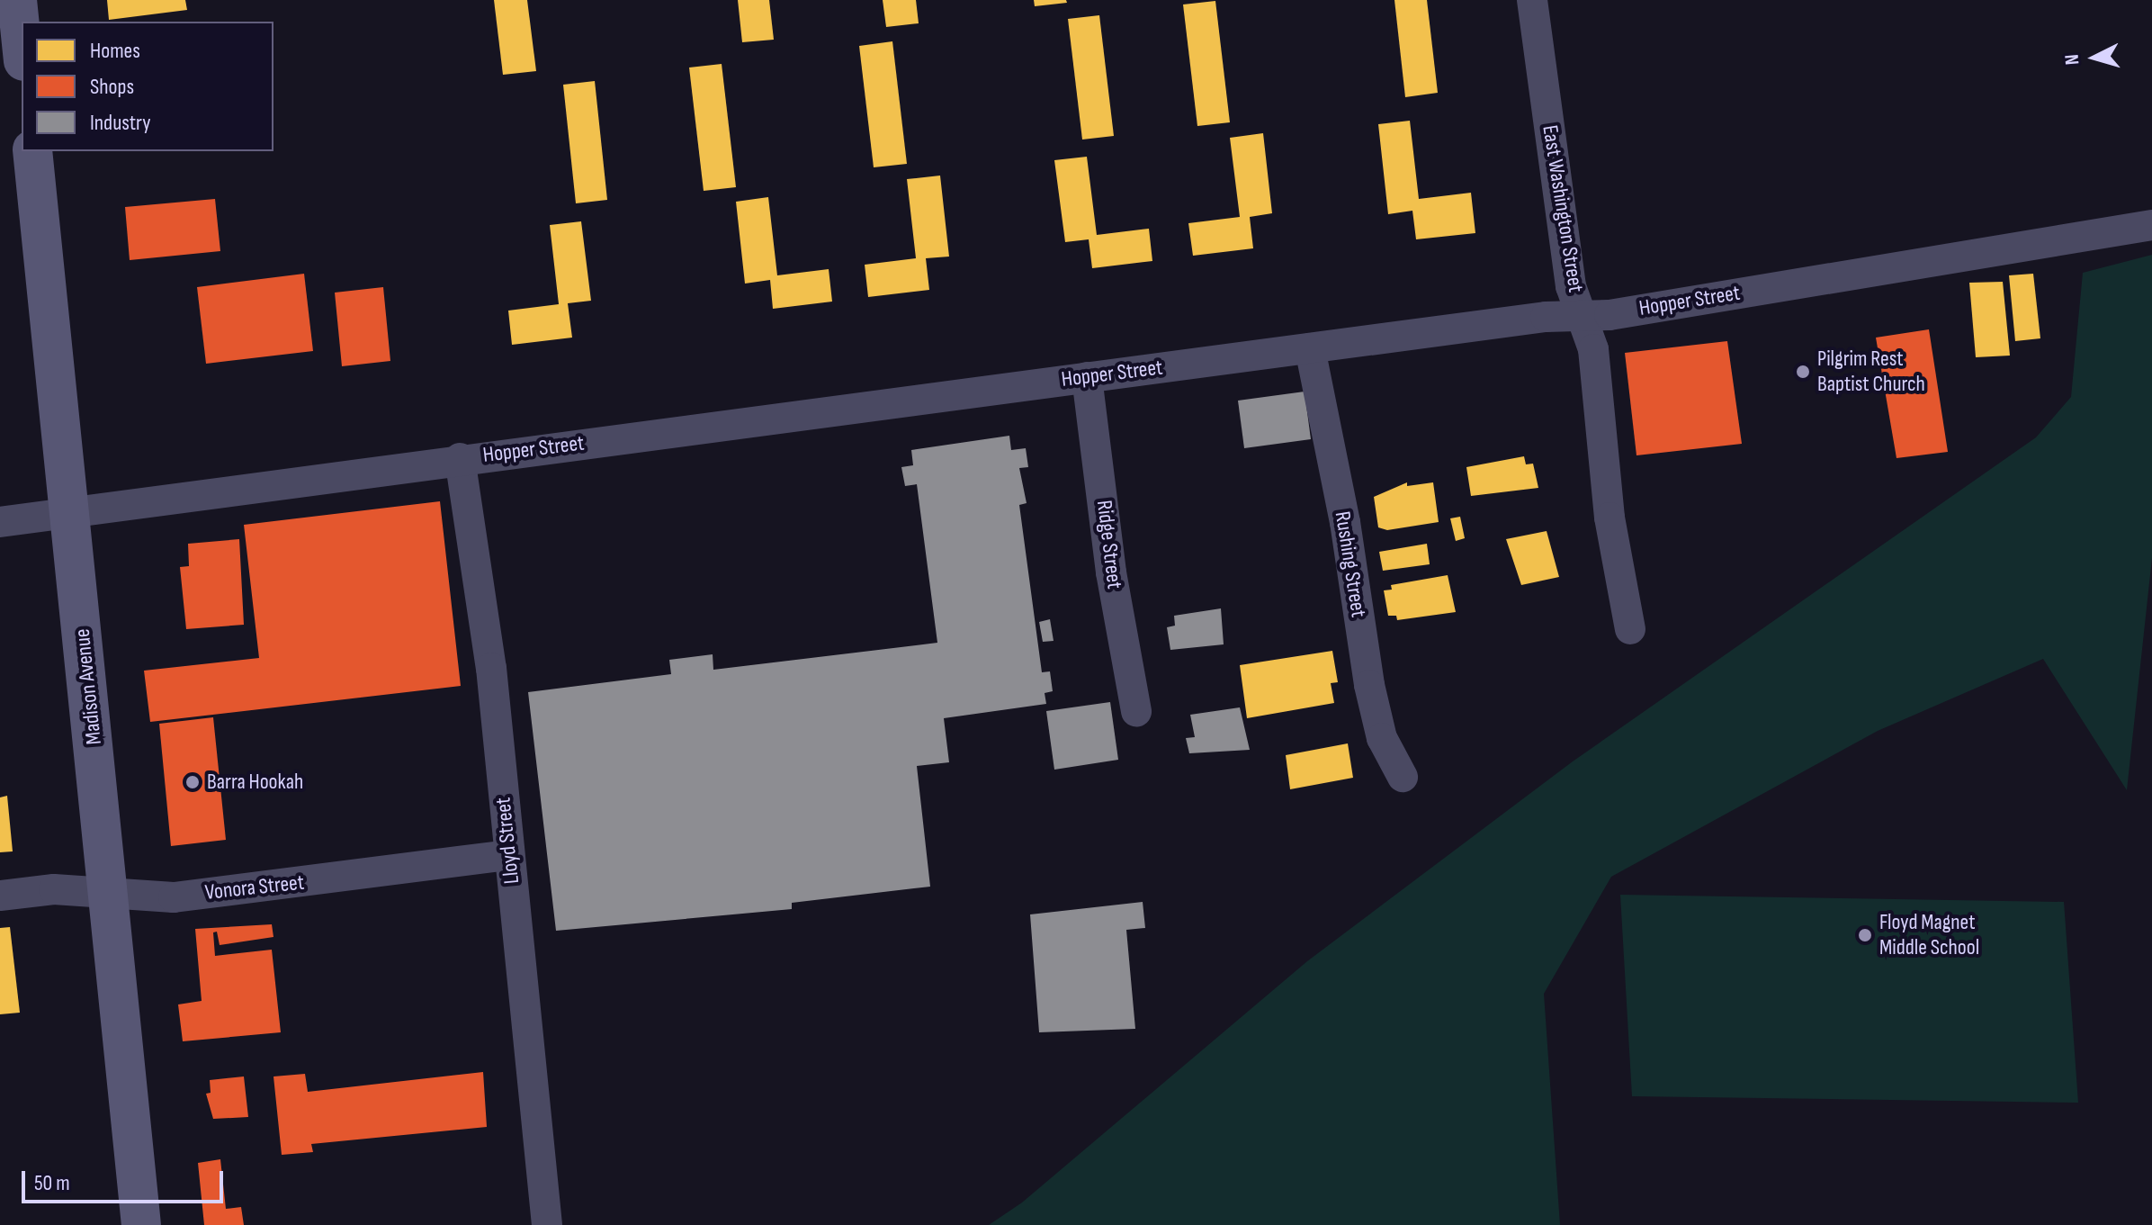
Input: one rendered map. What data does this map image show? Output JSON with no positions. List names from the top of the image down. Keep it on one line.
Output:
{"streets":{"main road":["Madison Avenue"],"street":["East Washington Street","Hopper Street","Ridge Street","Rushing Street","Lloyd Street","Vonora Street"]},"crossings":[["East Washington Street","Hopper Street"],["Hopper Street","Ridge Street"],["Hopper Street","Rushing Street"],["Hopper Street","Madison Avenue"],["Hopper Street","Lloyd Street"],["Madison Avenue","Vonora Street"],["Lloyd Street","Vonora Street"]],"places":["Pilgrim Rest Baptist Church","Barra Hookah","Floyd Magnet Middle School"],"legend":["Homes","Shops","Industry"],"scale_bar":"50 m","north":"left"}
